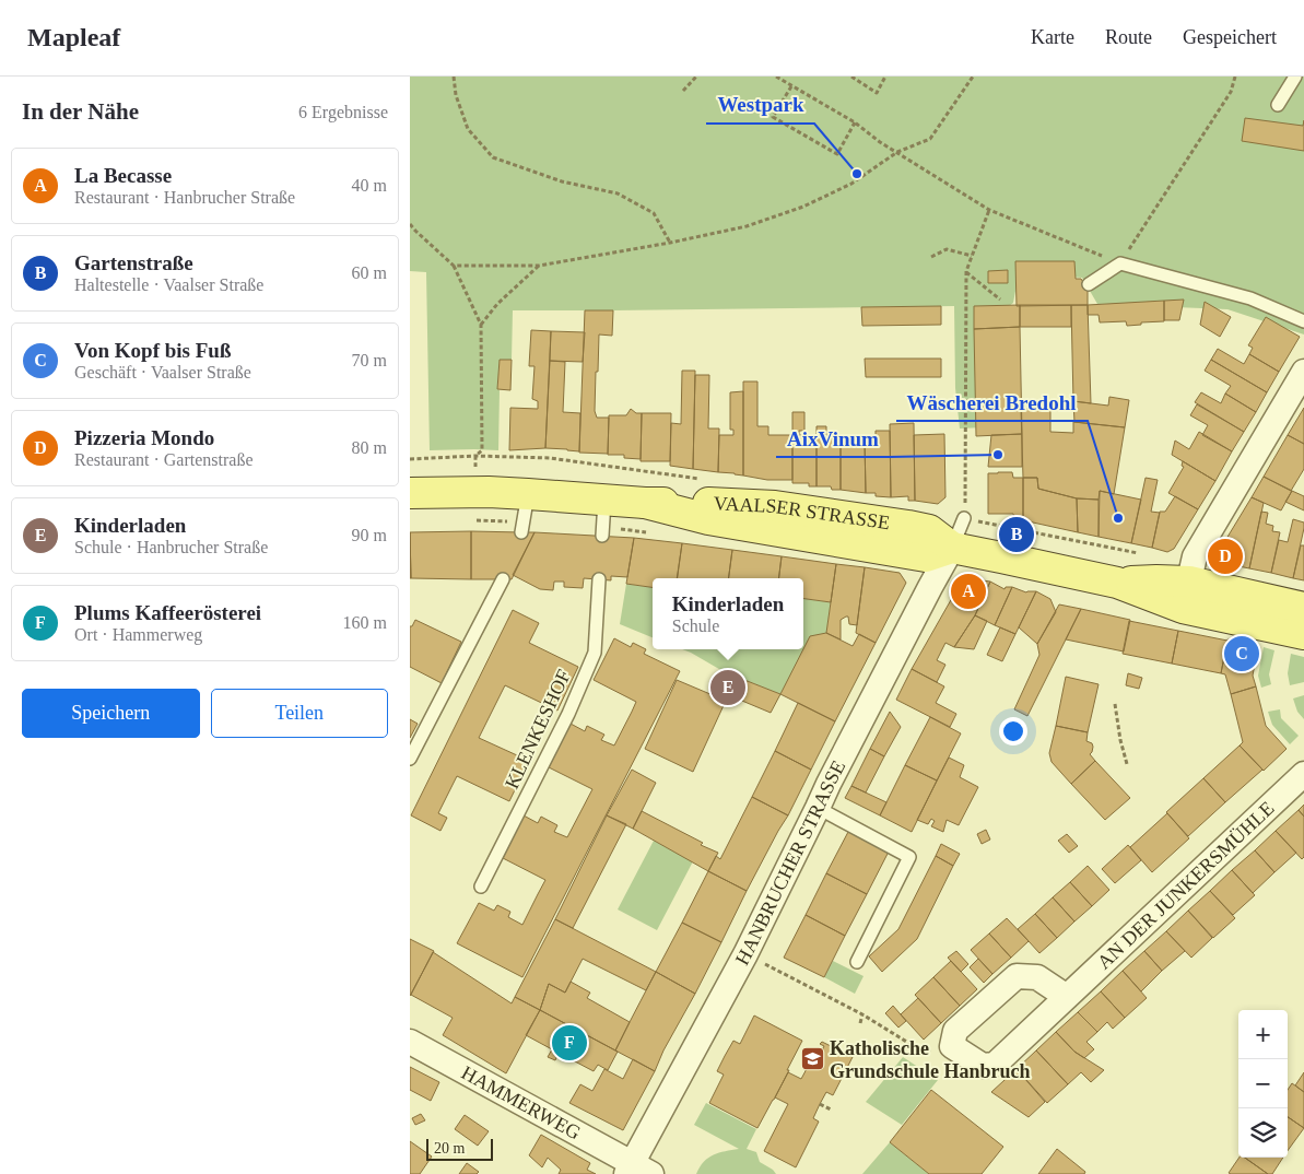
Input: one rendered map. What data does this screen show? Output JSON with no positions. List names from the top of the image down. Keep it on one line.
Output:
{"streets":{"main road":["VAALSER STRASSE"],"street":["HANBRUCHER STRASSE","AN DER JUNKERSMÜHLE","HAMMERWEG"],"lane":["KLENKESHOF"]},"crossings":[["VAALSER STRASSE","HANBRUCHER STRASSE"],["HANBRUCHER STRASSE","HAMMERWEG"]],"places":{"other":["Westpark","AixVinum","Wäscherei Bredohl"],"school or university":["Katholische Grundschule Hanbruch"]},"scale_bar":"20 m","page":{"header":"Mapleaf","nav":["Karte","Route","Gespeichert"],"heading":["In der Nähe","6 Ergebnisse"],"list":[{"mark":"A","name":"La Becasse","note":"Restaurant · Hanbrucher Straße","value":"40 m"},{"mark":"B","name":"Gartenstraße","note":"Haltestelle · Vaalser Straße","value":"60 m"},{"mark":"C","name":"Von Kopf bis Fuß","note":"Geschäft · Vaalser Straße","value":"70 m"},{"mark":"D","name":"Pizzeria Mondo","note":"Restaurant · Gartenstraße","value":"80 m"},{"mark":"E","name":"Kinderladen","note":"Schule · Hanbrucher Straße","value":"90 m"},{"mark":"F","name":"Plums Kaffeerösterei","note":"Ort · Hammerweg","value":"160 m"}],"pins":["B","D","A","C","E","F"],"popup":["Kinderladen","Schule"],"buttons":["Speichern","Teilen"],"map_buttons":["+","−"],"scale":"20 m"}}
